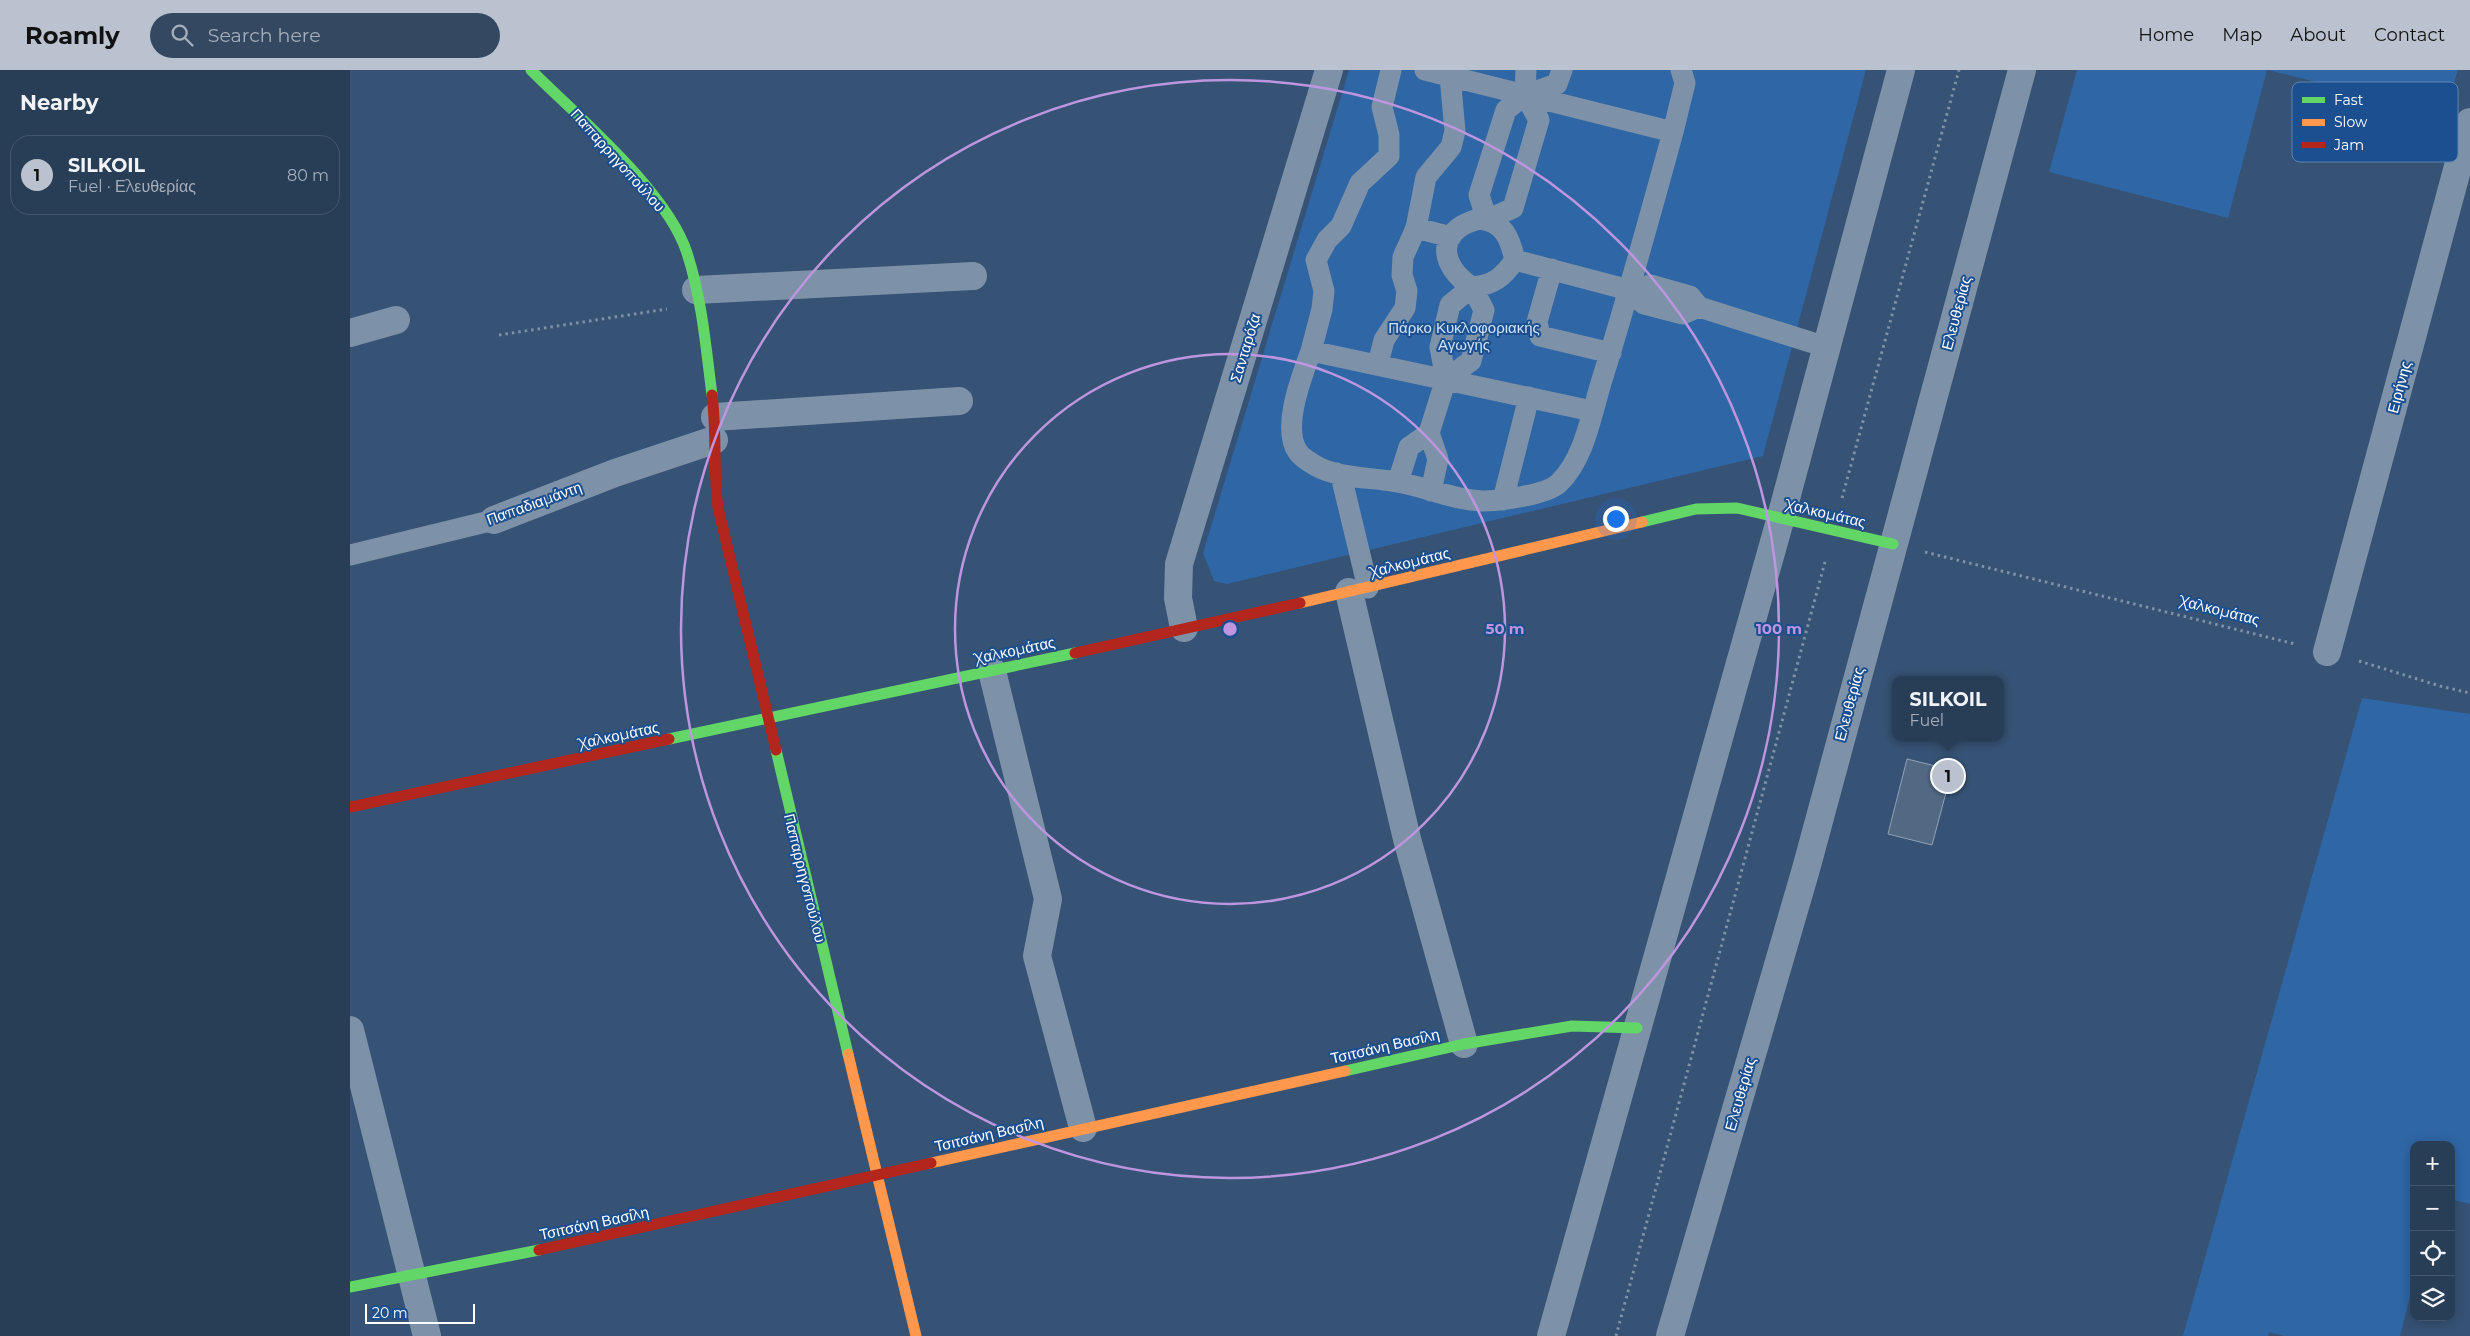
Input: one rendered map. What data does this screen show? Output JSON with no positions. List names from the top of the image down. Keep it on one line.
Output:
{"streets":{"street":["Παπαρρηγοπούλου","Ελευθερίας","Σανταρόζα","Ειρήνης","Παπαδιαμάντη","Χαλκομάτας","Τσιτσάνη Βασίλη"]},"crossings":[["Παπαρρηγοπούλου","Παπαδιαμάντη"],["Παπαρρηγοπούλου","Χαλκομάτας"],["Παπαρρηγοπούλου","Τσιτσάνη Βασίλη"],["Ελευθερίας","Χαλκομάτας"],["Σανταρόζα","Χαλκομάτας"],["Ειρήνης","Χαλκομάτας"]],"parks":["Πάρκο Κυκλοφοριακής Αγωγής"],"legend":["Fast","Slow","Jam"],"scale_bar":"20 m","page":{"header":"Roamly","search":"Search here","nav":["Home","Map","About","Contact"],"heading":"Nearby","list":[{"mark":"1","name":"SILKOIL","note":"Fuel · Ελευθερίας","value":"80 m"}],"popup":["SILKOIL","Fuel"],"pins":"1","map_buttons":["+","−"],"scale":"20 m"},"rings":["50 m","100 m"]}
